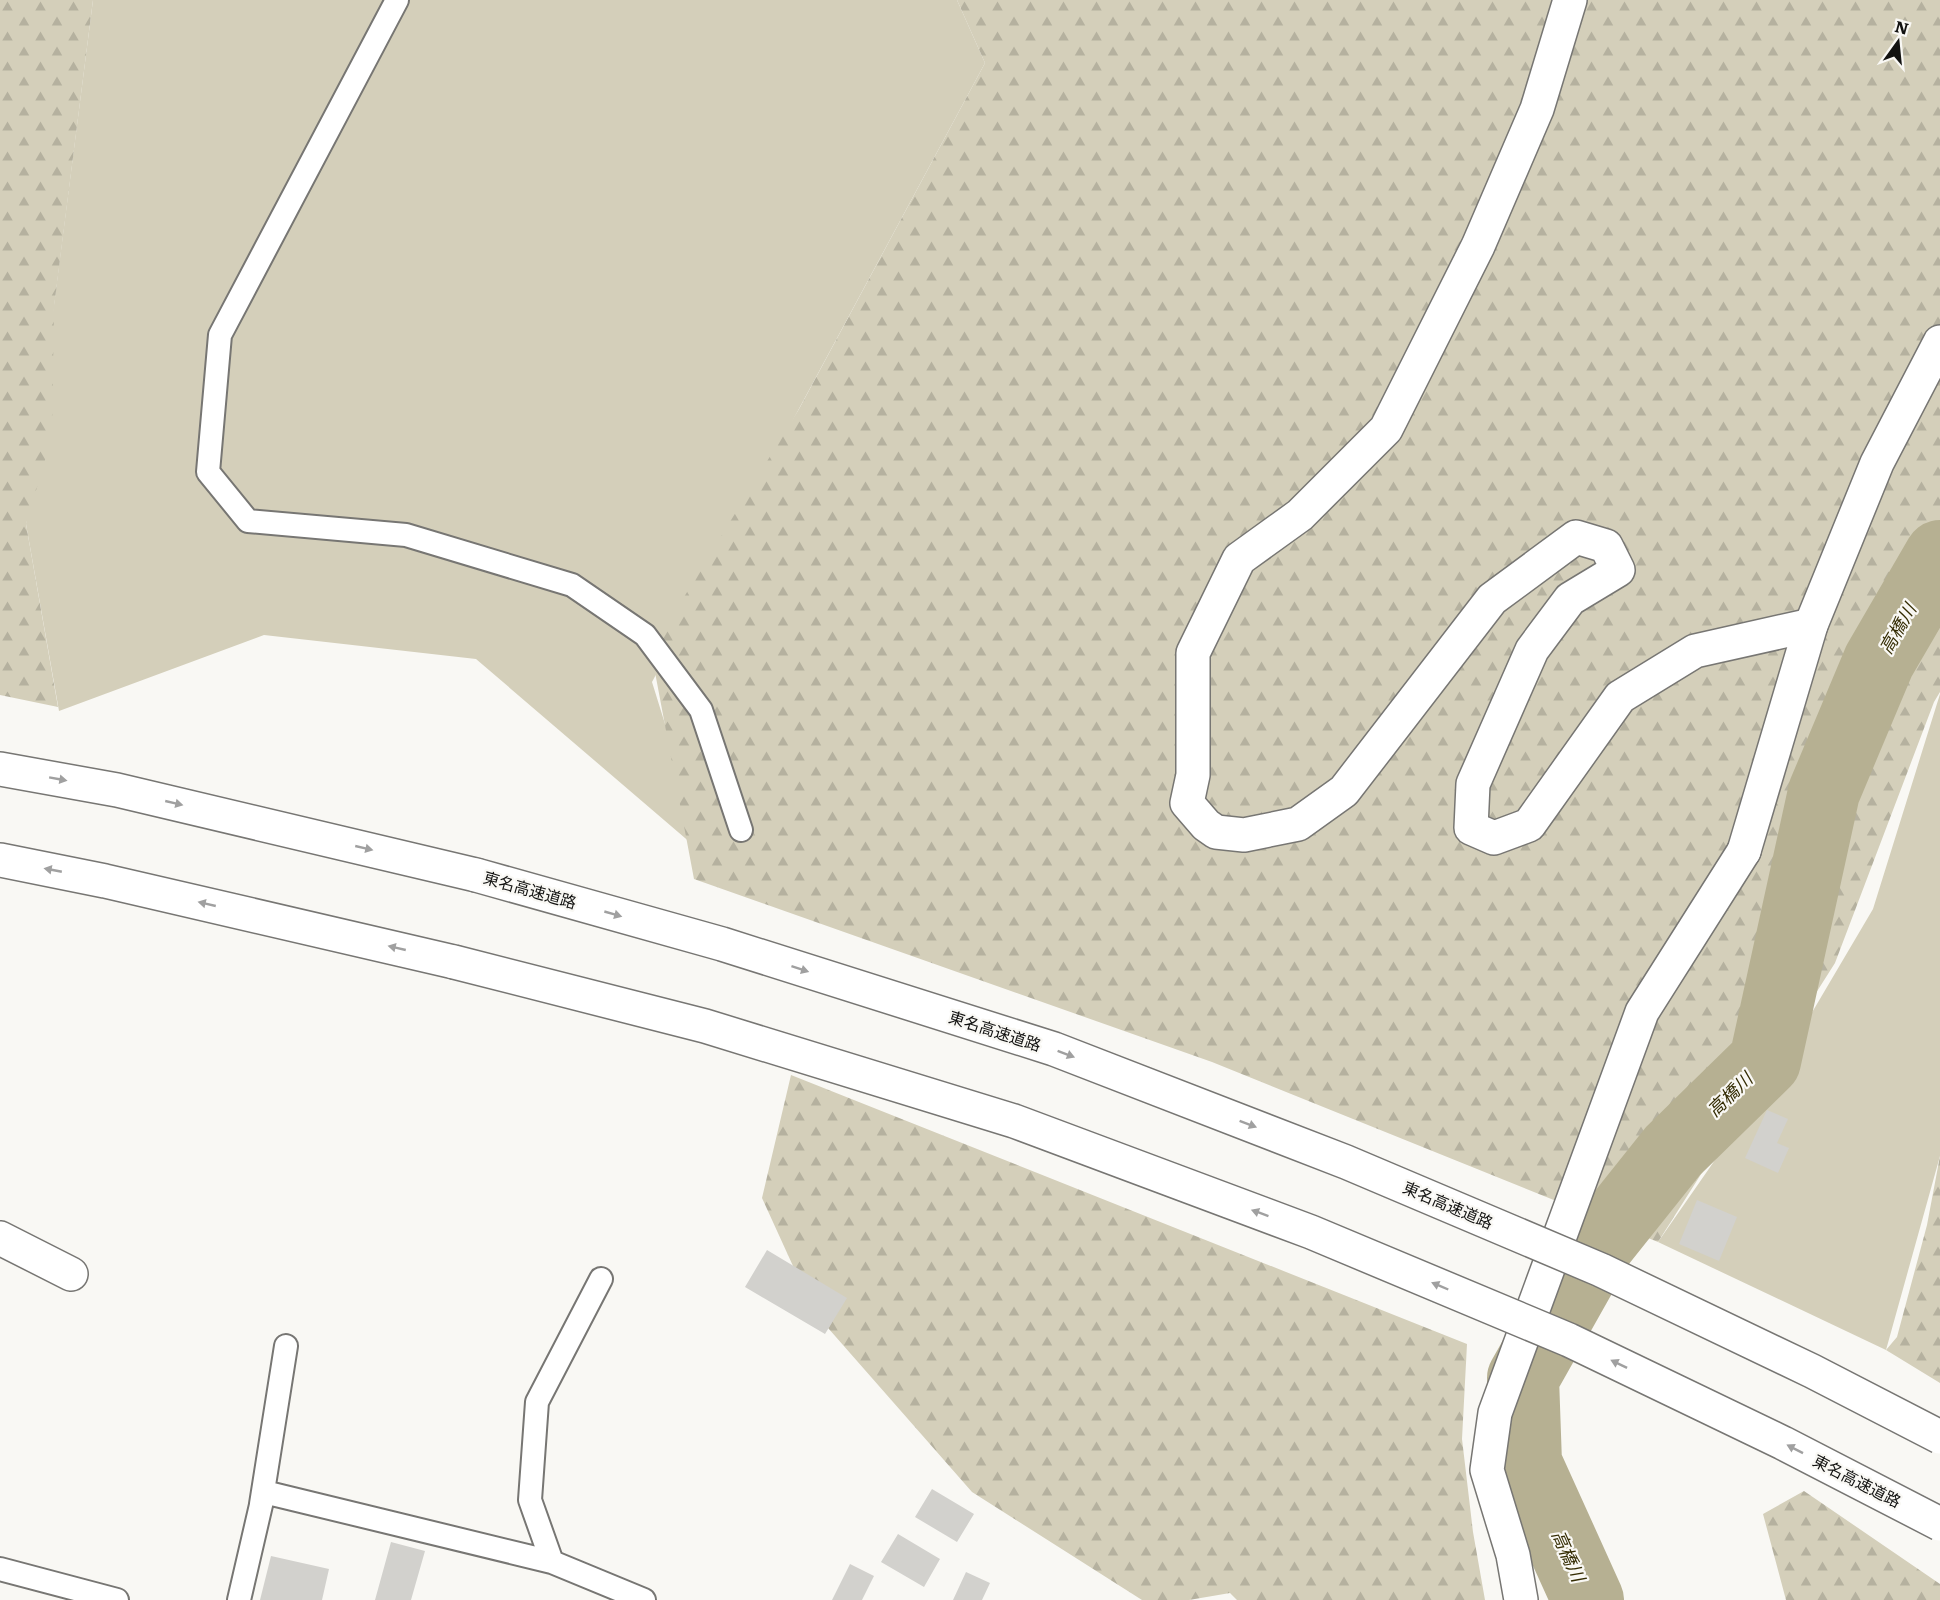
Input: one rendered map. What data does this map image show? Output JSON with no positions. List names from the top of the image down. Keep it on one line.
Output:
{"streets":{"main road":["東名高速道路"]},"water":["高橋川"],"north":"top"}
